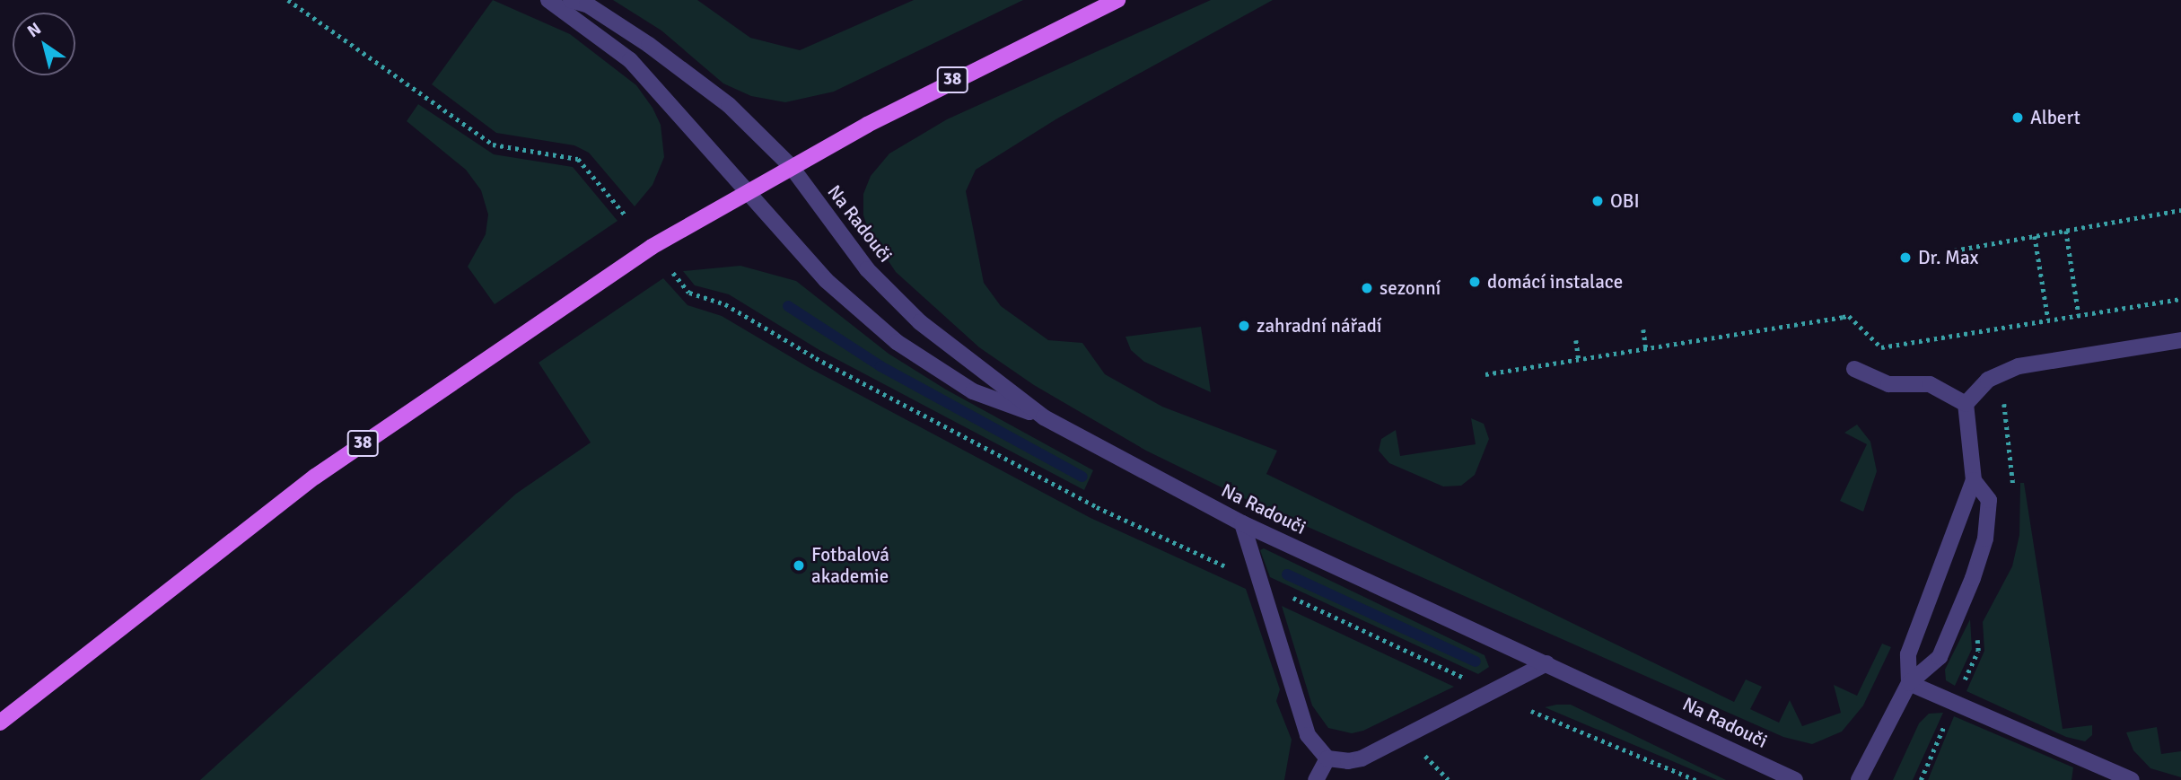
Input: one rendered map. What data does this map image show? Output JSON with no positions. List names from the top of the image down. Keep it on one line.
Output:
{"streets":{"main road":["38"],"street":["Na Radouči"]},"crossings":[["38","Na Radouči"]],"places":["Albert","OBI","Dr. Max","domácí instalace","sezonní","zahradní nářadí","Fotbalová akademie"],"north":"top left"}
